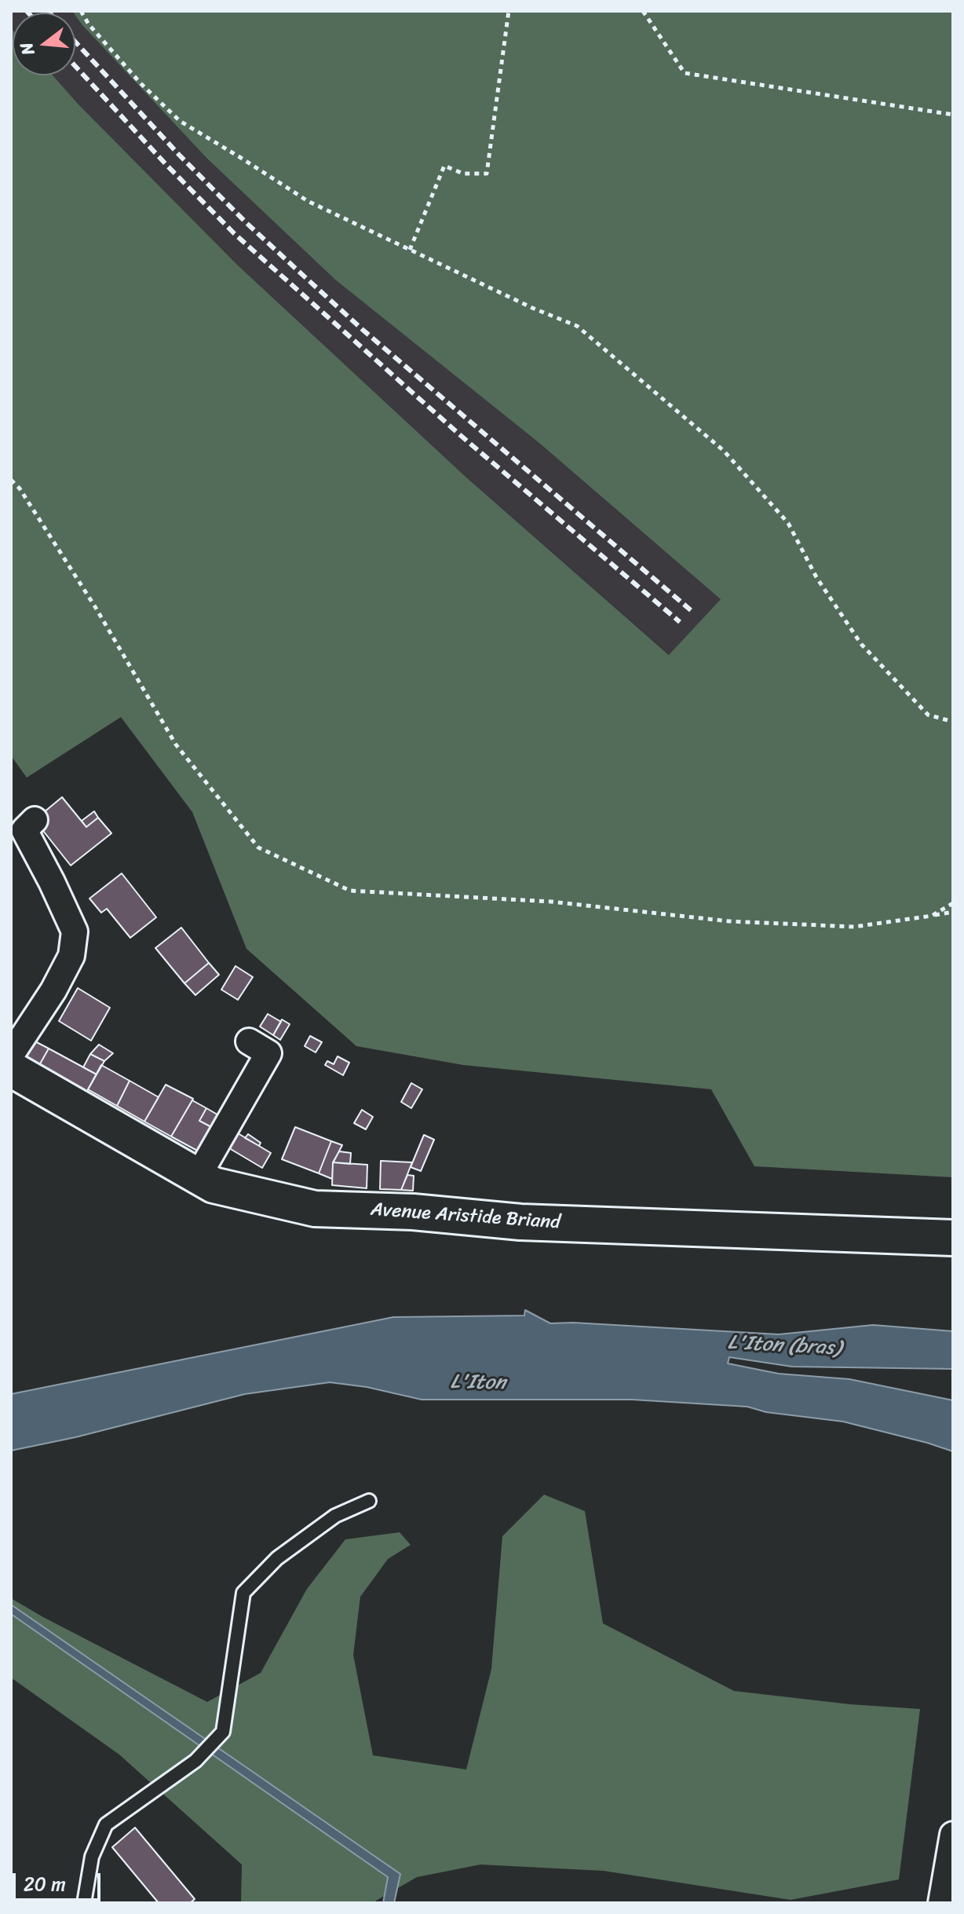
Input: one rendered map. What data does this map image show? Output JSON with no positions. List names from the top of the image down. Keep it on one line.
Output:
{"streets":{"main road":["Avenue Aristide Briand"]},"water":["L'Iton (bras)","L'Iton"],"scale_bar":"20 m","north":"left"}
